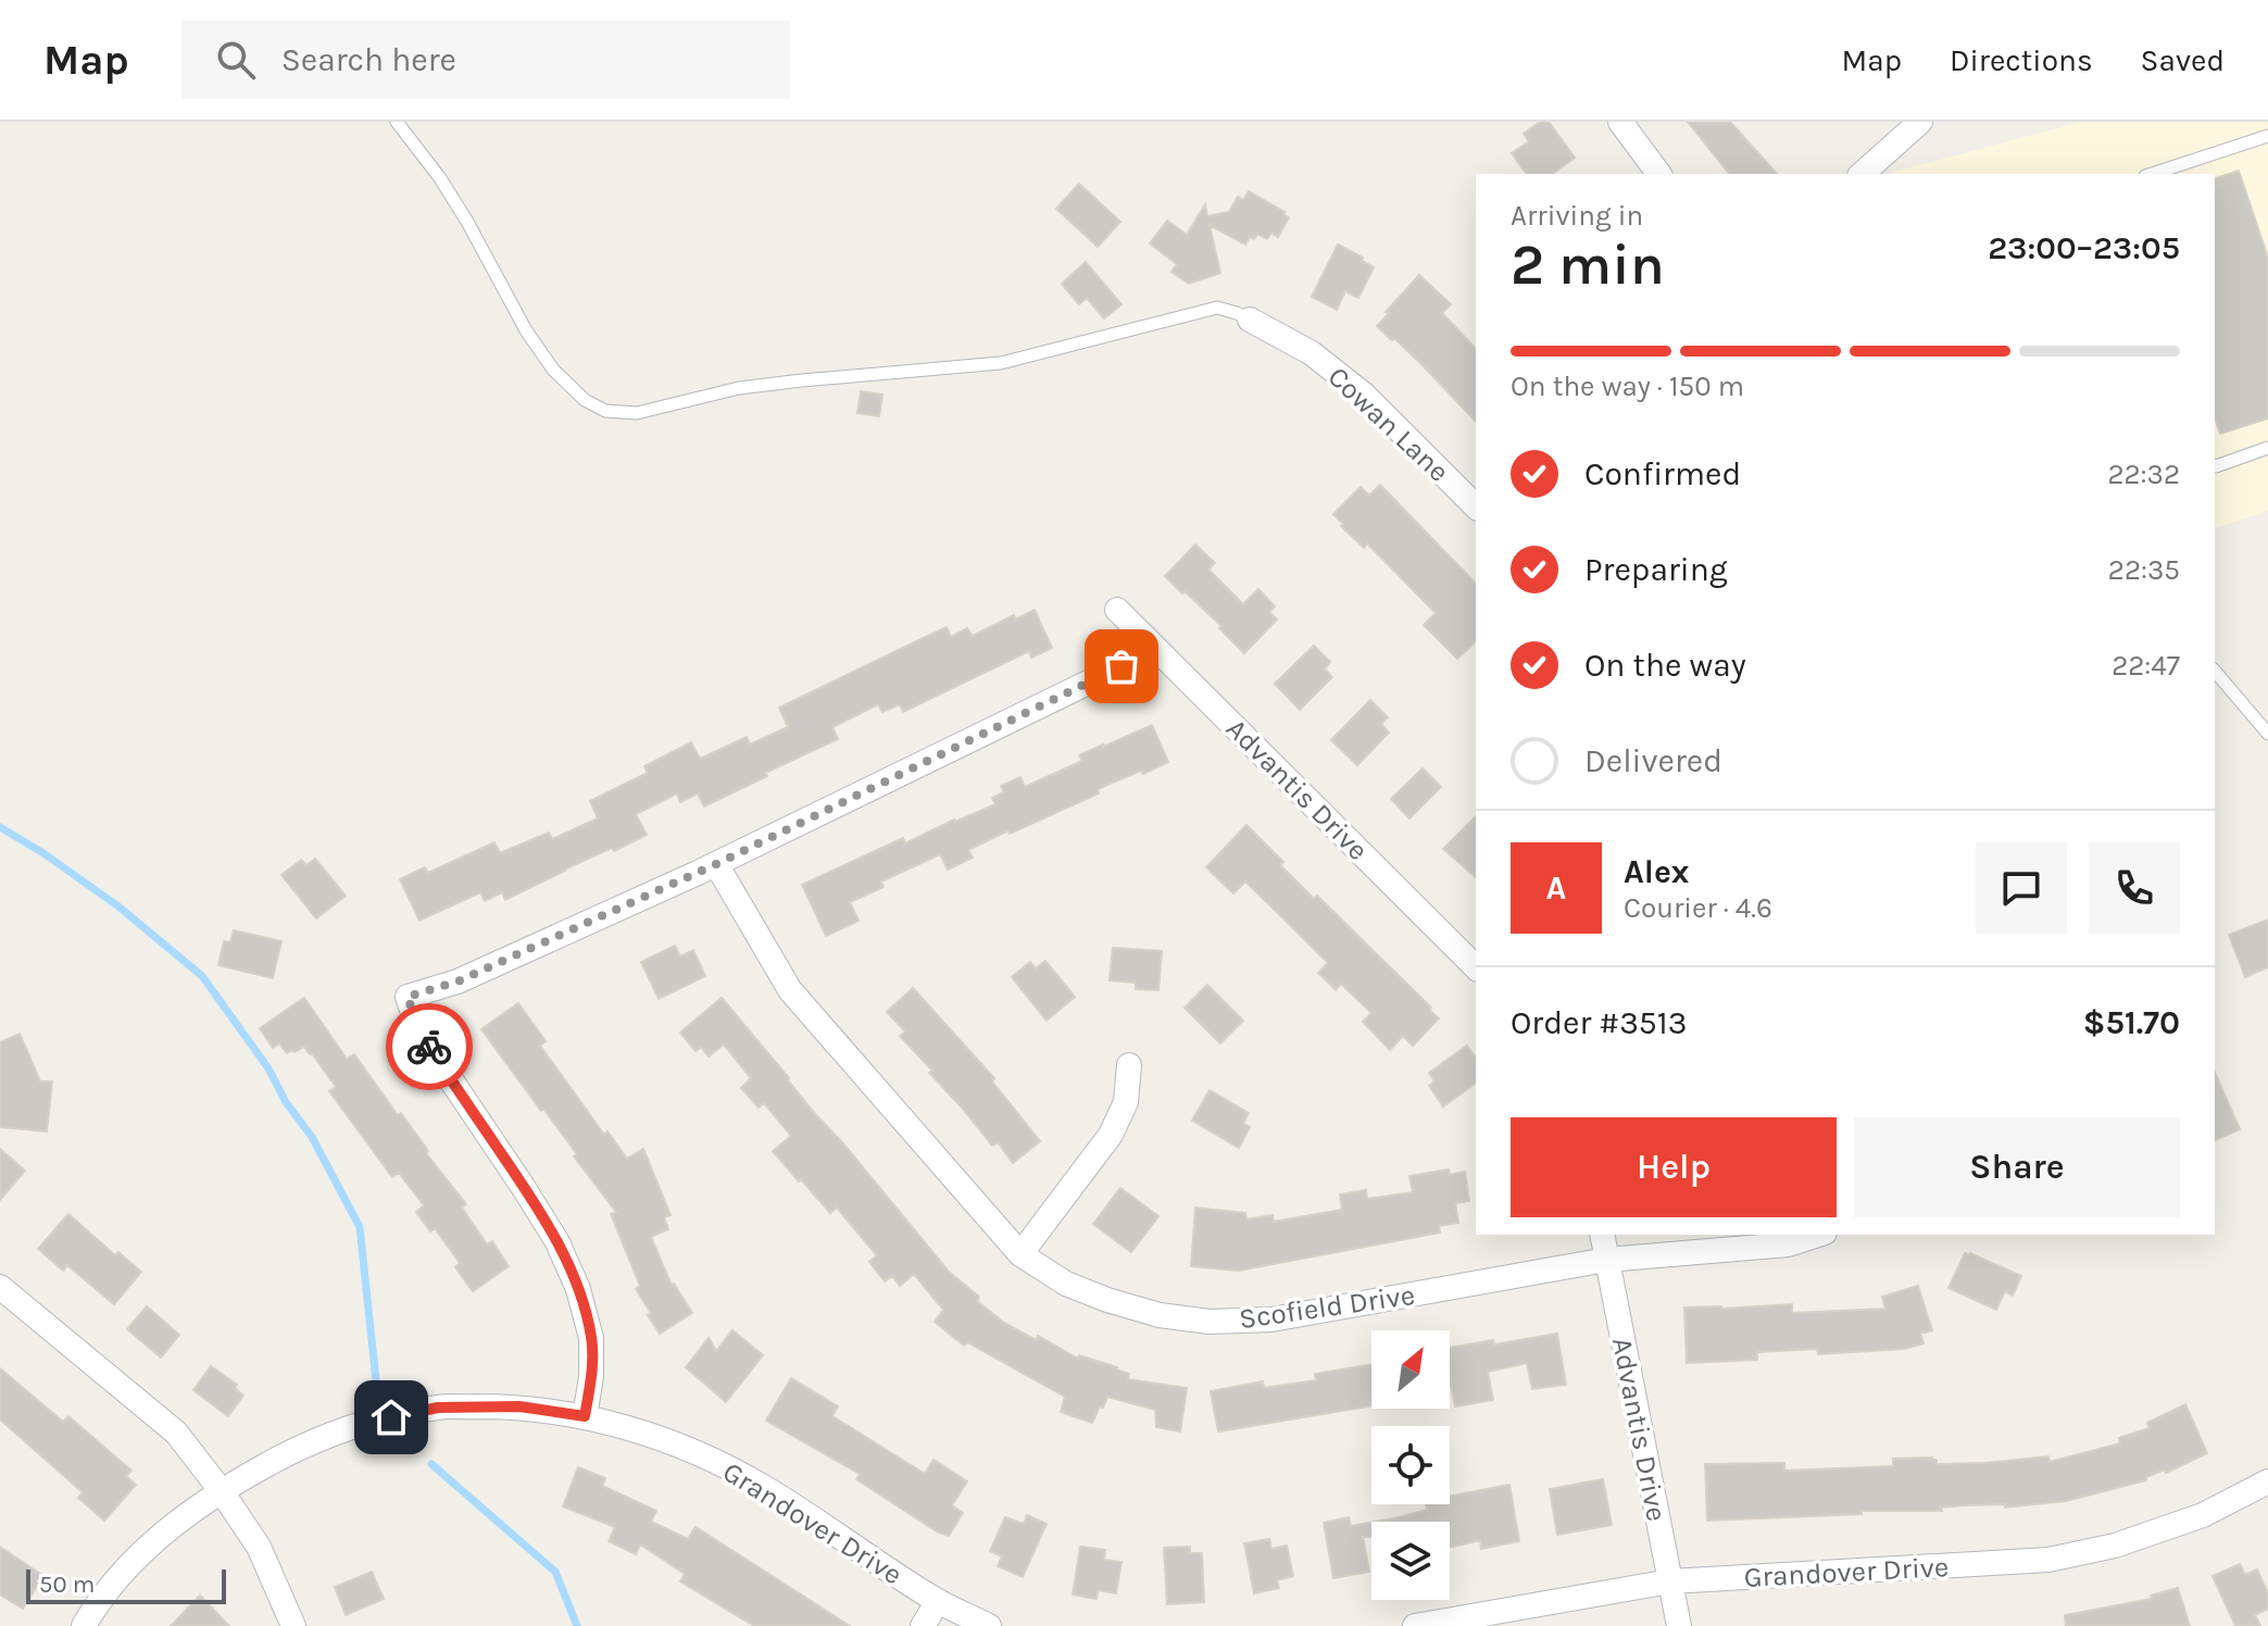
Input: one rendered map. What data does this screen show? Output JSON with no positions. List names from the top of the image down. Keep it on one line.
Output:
{"streets":{"street":["Cowan Lane","Advantis Drive","Scofield Drive","Grandover Drive"]},"crossings":[["Advantis Drive","Scofield Drive"],["Advantis Drive","Grandover Drive"]],"scale_bar":"50 m","north":"top right","page":{"header":"Map","search":"Search here","nav":["Map","Directions","Saved"],"heading":["2 min","Arriving in","23:00–23:05"],"panel":["Alex","Courier · 4.6","Order #3513","$51.70"],"bar":"On the way · 150 m","list":[["Confirmed","22:32"],["Preparing","22:35"],["On the way","22:47"],"Delivered"],"round":"A","buttons":["Help","Share"],"scale":"50 m"}}
